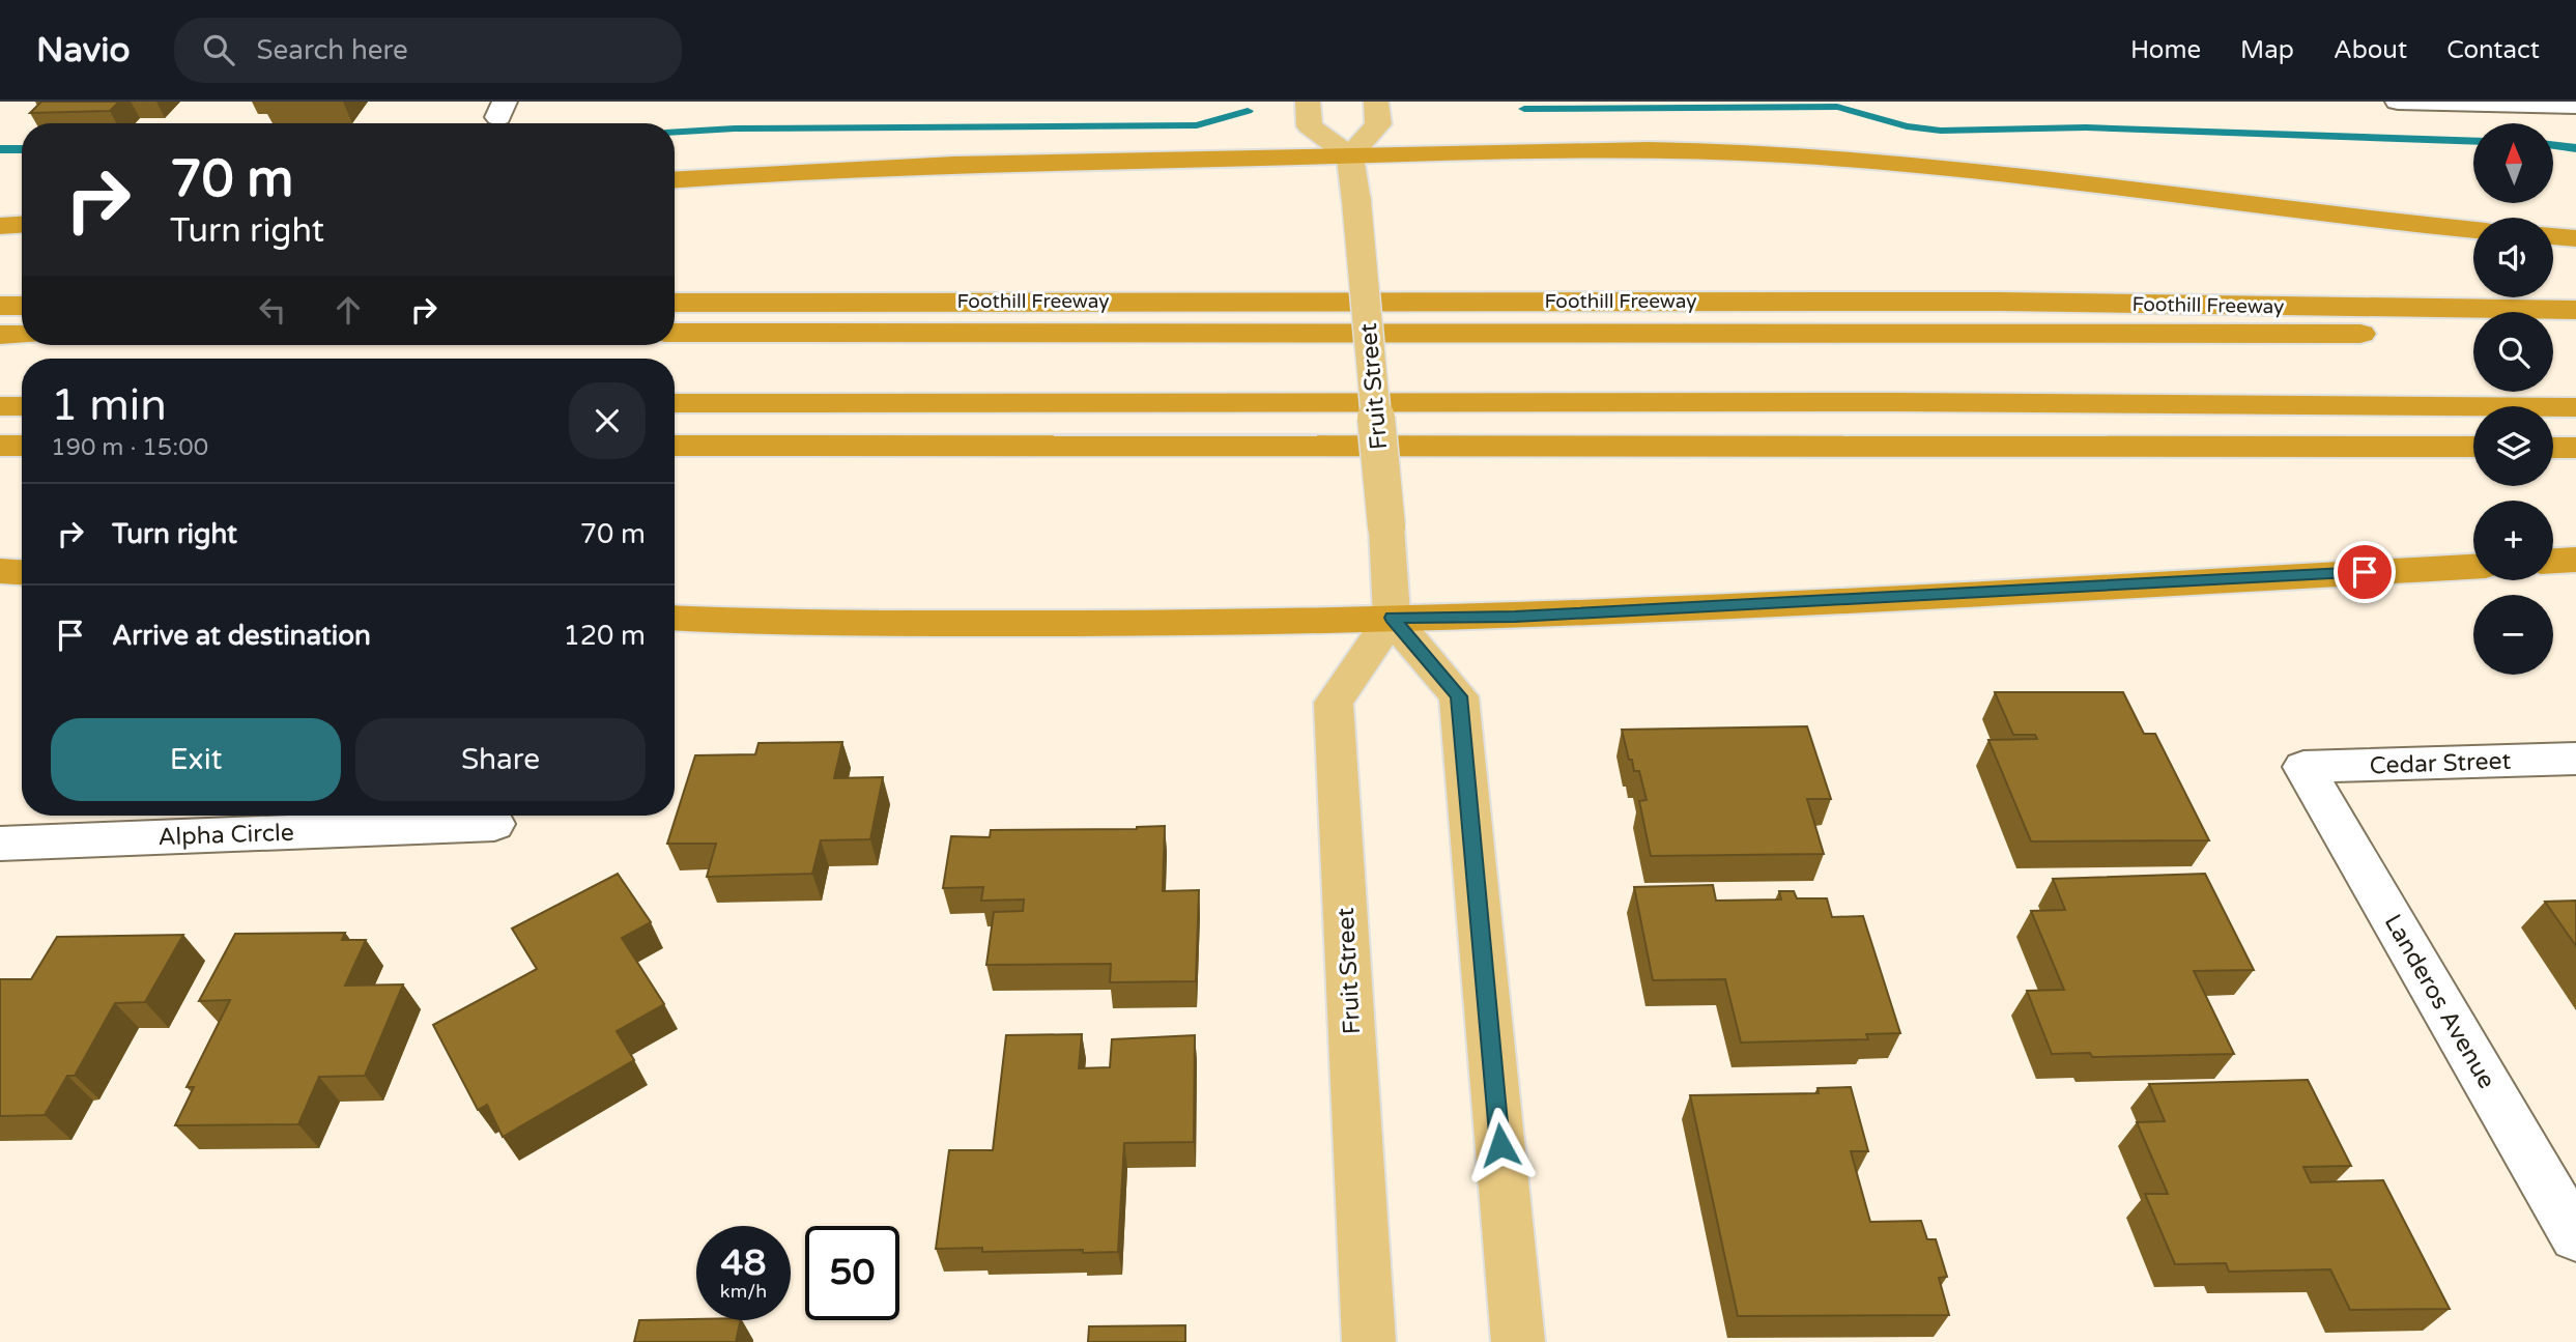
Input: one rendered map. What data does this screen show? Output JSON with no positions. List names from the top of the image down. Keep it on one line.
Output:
{"streets":{"highway":["Foothill Freeway"],"main road":["Fruit Street"],"street":["Cedar Street","Alpha Circle","Landeros Avenue"]},"crossings":[["Cedar Street","Landeros Avenue"]],"north":"top","page":{"header":"Navio","search":"Search here","nav":["Home","Map","About","Contact"],"map_buttons":["+","−"],"turn":["70 m","Turn right"],"heading":["1 min","190 m · 15:00"],"list":[{"name":"Turn right","value":"70 m"},{"name":"Arrive at destination","value":"120 m"}],"buttons":["Exit","Share"],"speed":"48 km/h","limit":"50"}}
